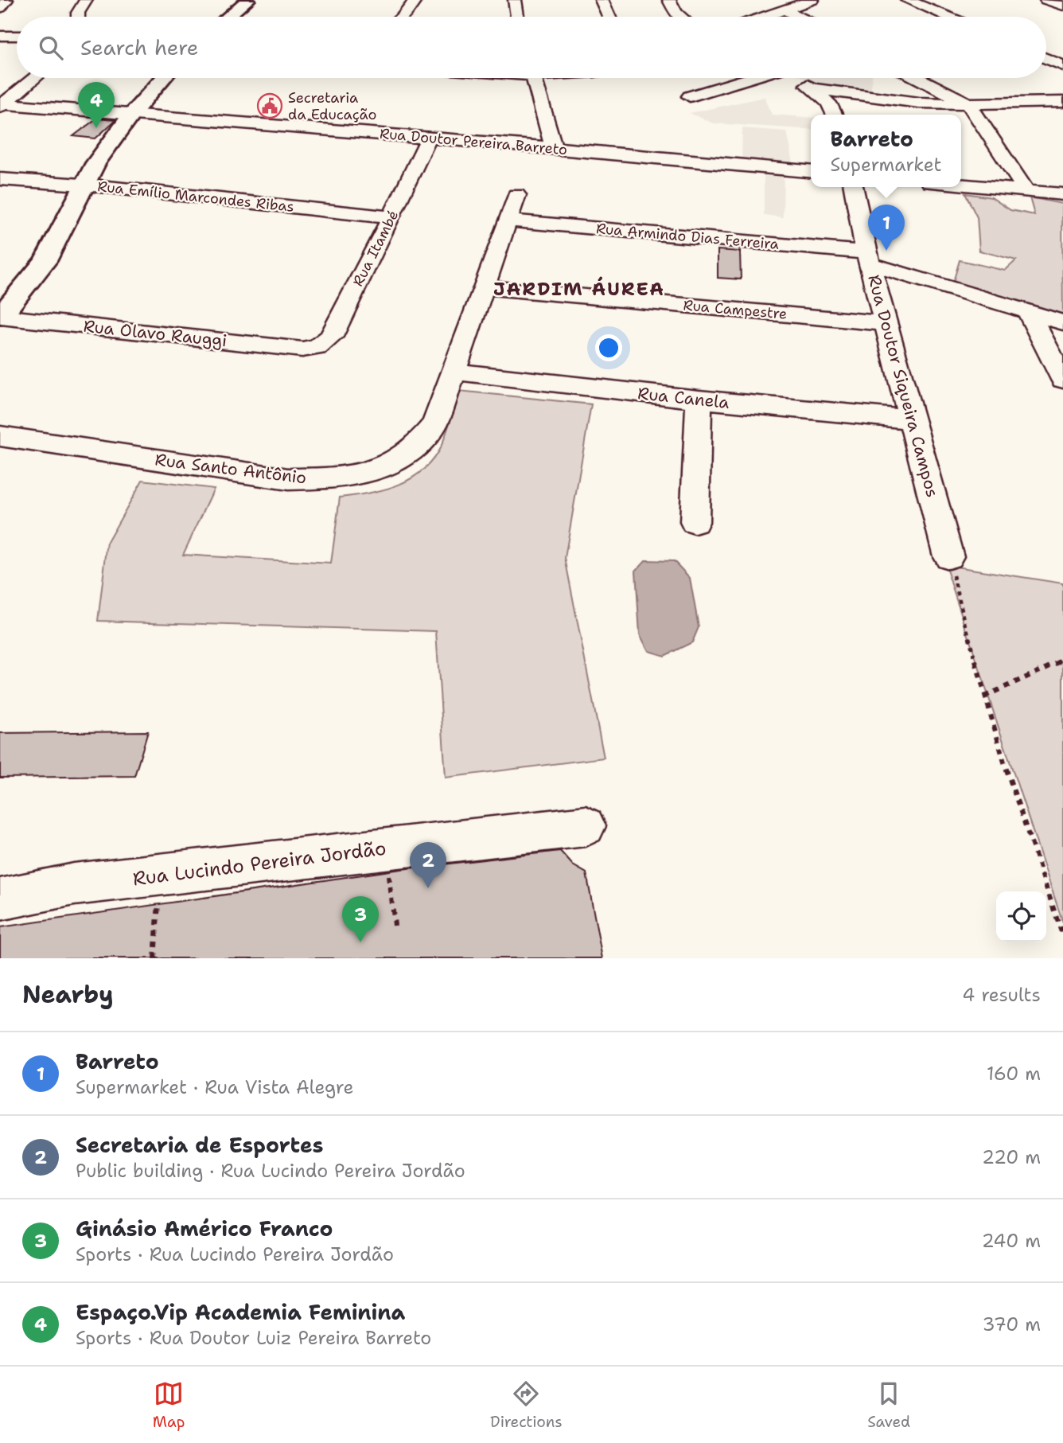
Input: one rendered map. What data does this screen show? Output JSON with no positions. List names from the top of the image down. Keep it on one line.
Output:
{"streets":{"street":["Rua Doutor Pereira Barreto","Rua Emílio Marcondes Ribas","Rua Armindo Dias Ferreira","Rua Itambé","Rua Campestre","Rua Olavo Rauggi","Rua Doutor Siqueira Campos","Rua Canela","Rua Santo Antônio","Rua Lucindo Pereira Jordão"]},"crossings":[["Rua Doutor Pereira Barreto","Rua Itambé"],["Rua Emílio Marcondes Ribas","Rua Itambé"],["Rua Armindo Dias Ferreira","Rua Doutor Siqueira Campos"],["Rua Armindo Dias Ferreira","Rua Santo Antônio"],["Rua Itambé","Rua Olavo Rauggi"],["Rua Campestre","Rua Doutor Siqueira Campos"],["Rua Campestre","Rua Santo Antônio"],["Rua Doutor Siqueira Campos","Rua Canela"],["Rua Canela","Rua Santo Antônio"]],"districts":["JARDIM ÁUREA"],"places":{"public building":["Secretaria da Educação"]},"page":{"search":"Search here","pins":["4","1","2","3"],"popup":["Barreto","Supermarket"],"heading":["Nearby","4 results"],"list":[{"mark":"1","name":"Barreto","note":"Supermarket · Rua Vista Alegre","value":"160 m"},{"mark":"2","name":"Secretaria de Esportes","note":"Public building · Rua Lucindo Pereira Jordão","value":"220 m"},{"mark":"3","name":"Ginásio Américo Franco","note":"Sports · Rua Lucindo Pereira Jordão","value":"240 m"},{"mark":"4","name":"Espaço.Vip Academia Feminina","note":"Sports · Rua Doutor Luiz Pereira Barreto","value":"370 m"}],"nav":["Map","Directions","Saved"]}}
